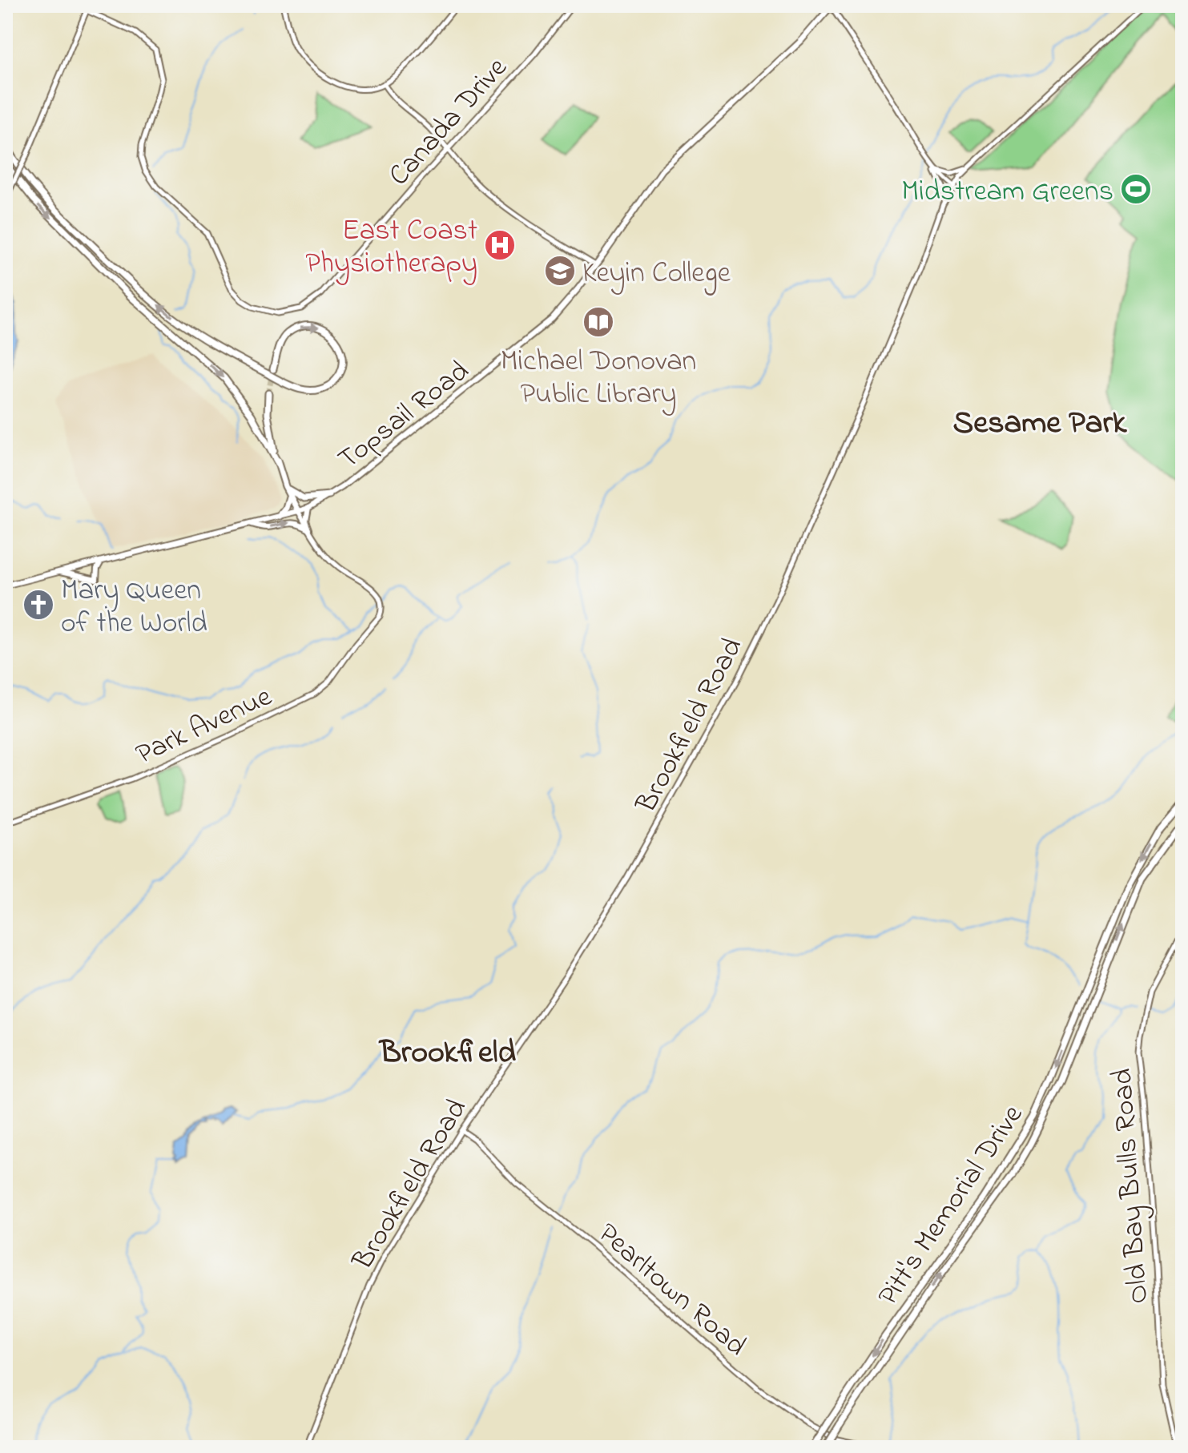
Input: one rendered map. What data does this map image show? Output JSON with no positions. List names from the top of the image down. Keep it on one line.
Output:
{"streets":{"highway":["Pitt's Memorial Drive"],"main road":["Canada Drive","Topsail Road","Park Avenue","Brookfield Road","Old Bay Bulls Road","Pearltown Road"]},"crossings":[["Brookfield Road","Pearltown Road"]],"districts":["Sesame Park","Brookfield"],"places":{"sports":["Midstream Greens"],"hospital":["East Coast Physiotherapy"],"school or university":["Keyin College"],"library":["Michael Donovan Public Library"],"church":["Mary Queen of the World"]}}
